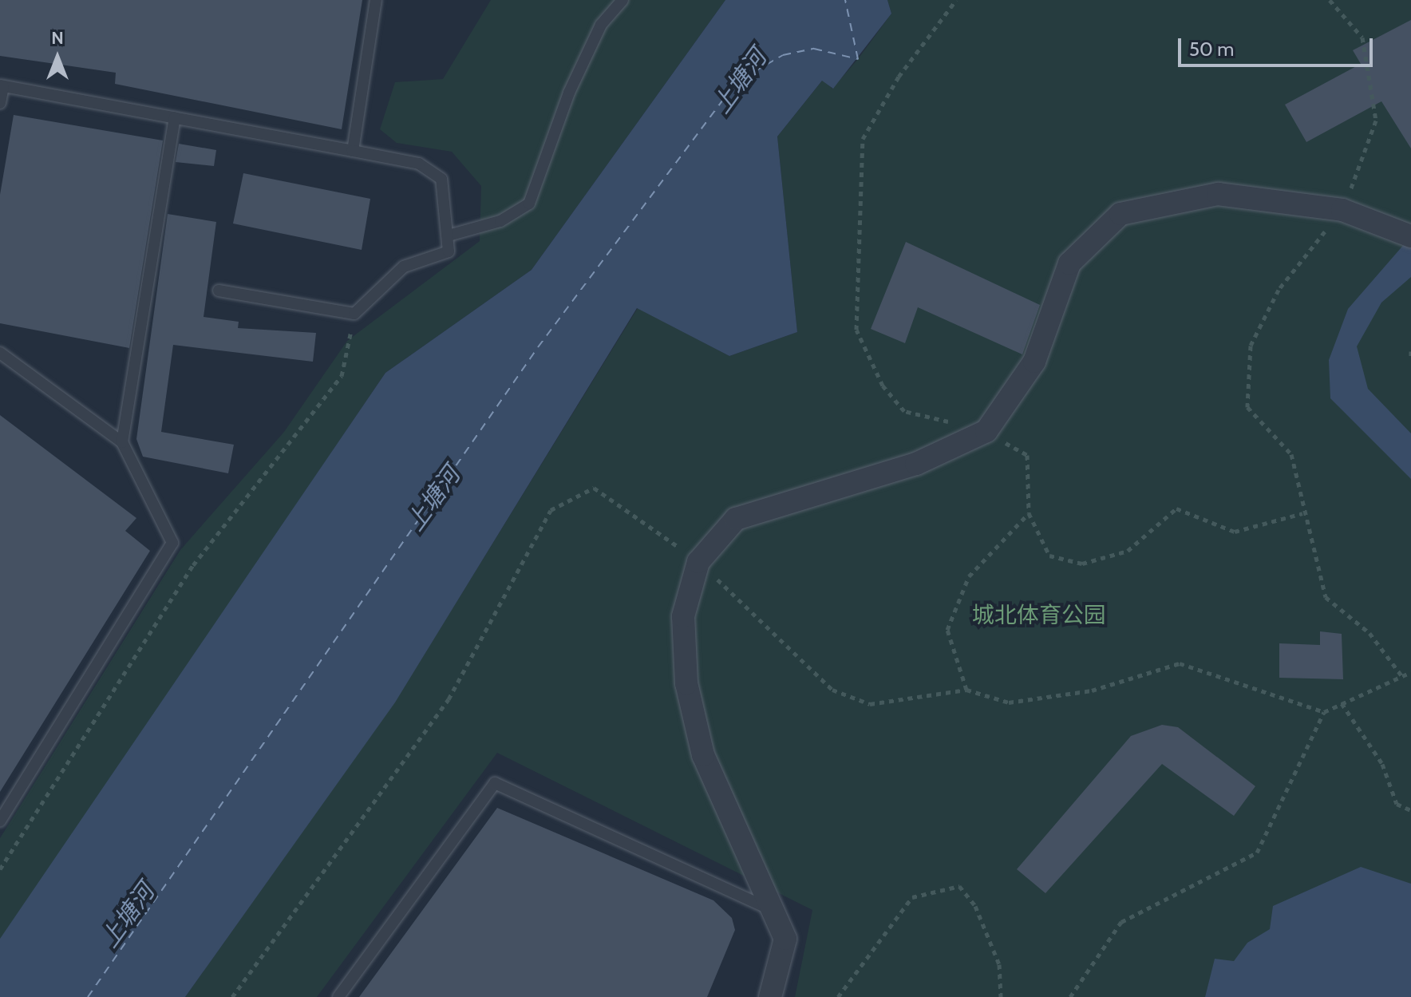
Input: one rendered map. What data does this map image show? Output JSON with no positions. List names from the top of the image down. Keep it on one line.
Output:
{"water":["上塘河"],"parks":["城北体育公园"],"scale_bar":"50 m","north":"top"}
